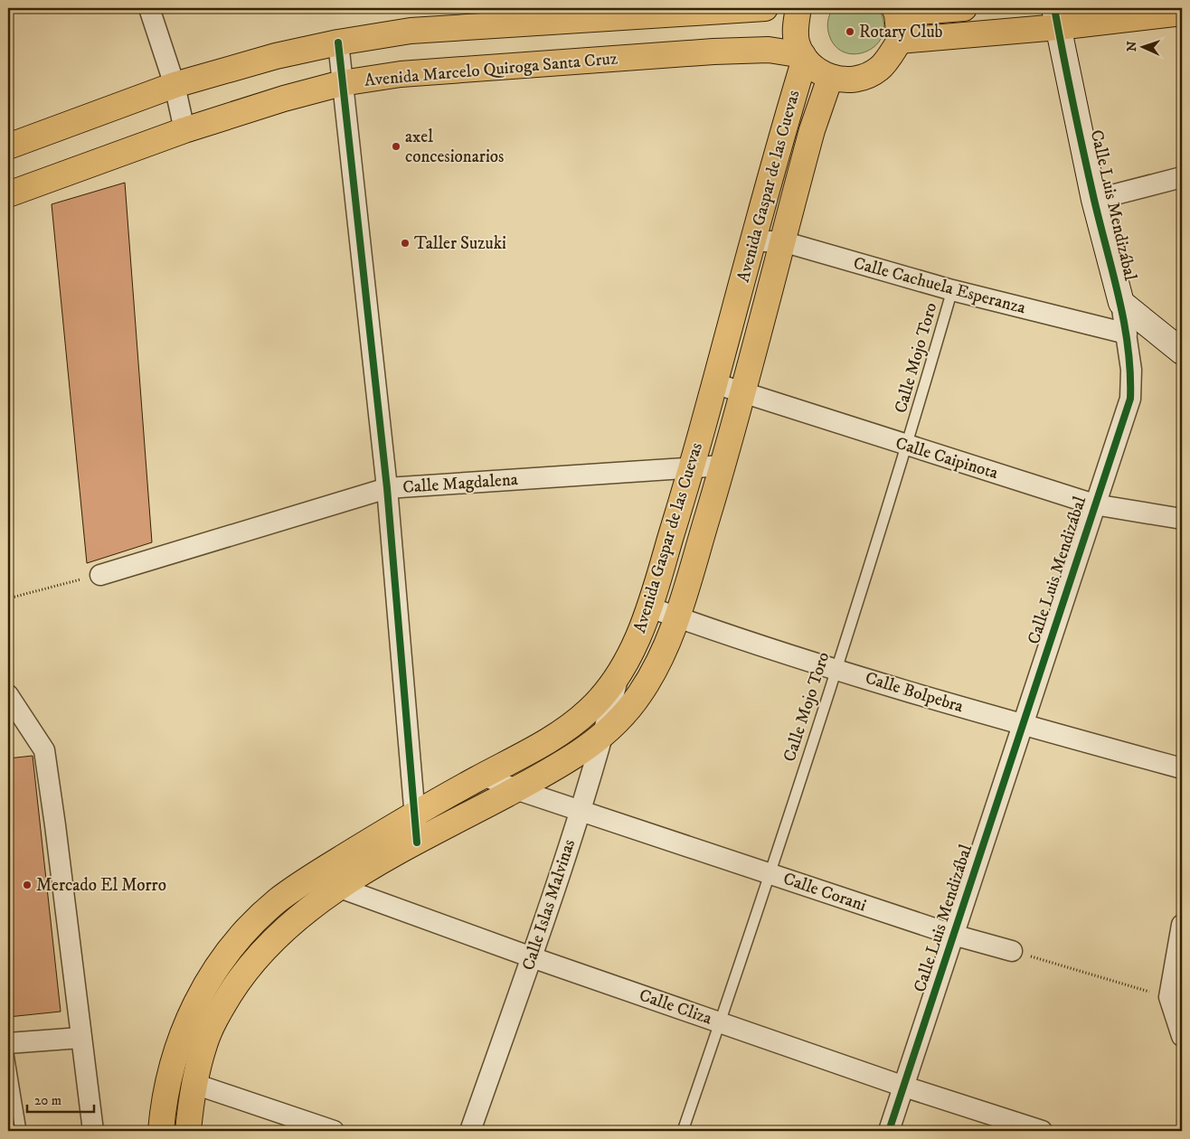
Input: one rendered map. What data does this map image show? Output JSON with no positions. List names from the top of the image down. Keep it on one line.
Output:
{"streets":{"main road":["Avenida Marcelo Quiroga Santa Cruz","Avenida Gaspar de las Cuevas"],"street":["Calle Luis Mendizábal","Calle Cachuela Esperanza","Calle Caipinota","Calle Magdalena","Calle Bolpebra","Calle Corani","Calle Islas Malvinas","Calle Cliza"],"lane":["Calle Mojo Toro"]},"crossings":[["Avenida Marcelo Quiroga Santa Cruz","Avenida Gaspar de las Cuevas"],["Avenida Gaspar de las Cuevas","Calle Cachuela Esperanza"],["Avenida Gaspar de las Cuevas","Calle Caipinota"],["Avenida Gaspar de las Cuevas","Calle Magdalena"],["Avenida Gaspar de las Cuevas","Calle Bolpebra"],["Avenida Gaspar de las Cuevas","Calle Corani"],["Avenida Gaspar de las Cuevas","Calle Islas Malvinas"],["Avenida Gaspar de las Cuevas","Calle Cliza"],["Calle Luis Mendizábal","Calle Cachuela Esperanza"],["Calle Luis Mendizábal","Calle Caipinota"],["Calle Luis Mendizábal","Calle Bolpebra"],["Calle Luis Mendizábal","Calle Corani"],["Calle Luis Mendizábal","Calle Cliza"],["Calle Cachuela Esperanza","Calle Mojo Toro"],["Calle Mojo Toro","Calle Caipinota"],["Calle Mojo Toro","Calle Bolpebra"],["Calle Mojo Toro","Calle Corani"],["Calle Mojo Toro","Calle Cliza"],["Calle Corani","Calle Islas Malvinas"],["Calle Islas Malvinas","Calle Cliza"]],"places":["Rotary Club","axel concesionarios","Taller Suzuki","Mercado El Morro"],"scale_bar":"20 m","north":"left"}
